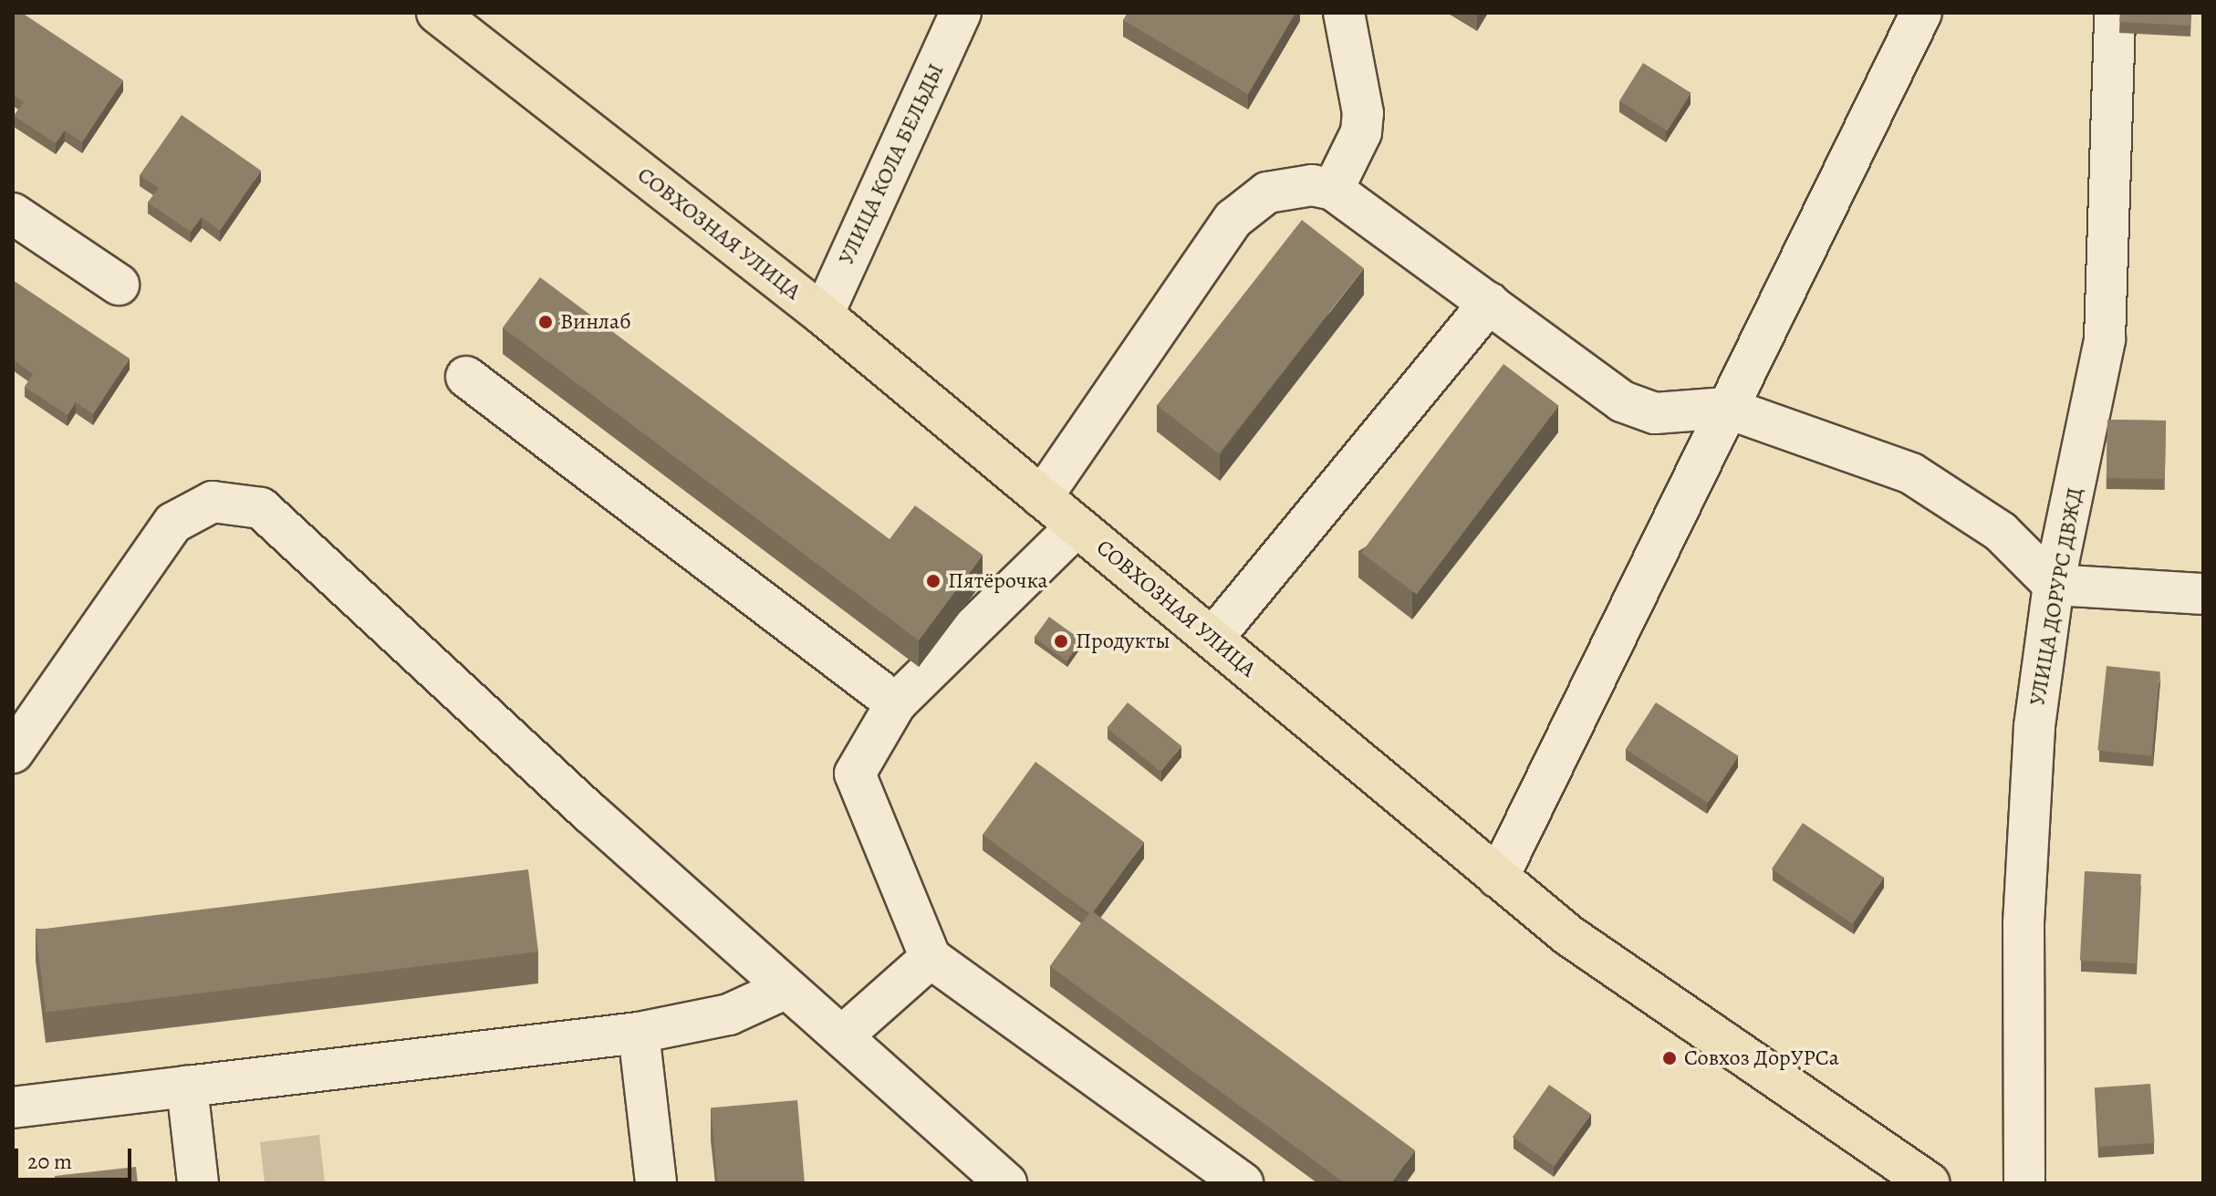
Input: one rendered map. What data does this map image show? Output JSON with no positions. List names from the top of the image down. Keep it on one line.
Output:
{"streets":{"main road":["СОВХОЗНАЯ УЛИЦА"],"street":["УЛИЦА КОЛА БЕЛЬДЫ","УЛИЦА ДОРУРС ДВЖД"]},"crossings":[["УЛИЦА КОЛА БЕЛЬДЫ","СОВХОЗНАЯ УЛИЦА"]],"places":["Винлаб","Пятёрочка","Продукты","Совхоз ДорУPCа"],"scale_bar":"20 m"}
